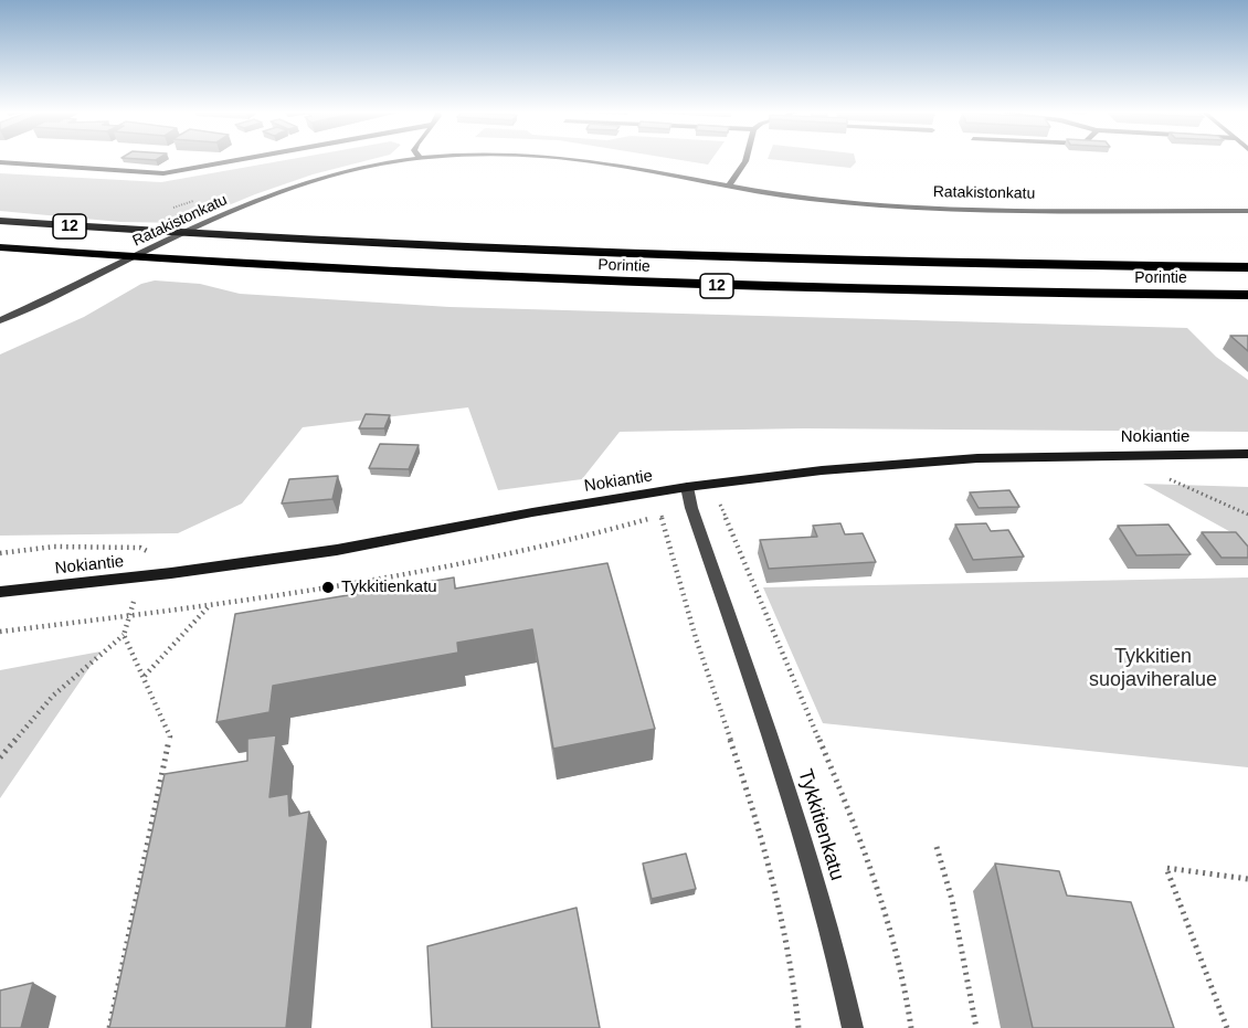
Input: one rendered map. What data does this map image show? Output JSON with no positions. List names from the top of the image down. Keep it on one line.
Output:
{"streets":{"highway":["12","Porintie"],"main road":["Nokiantie"],"street":["Ratakistonkatu","Tykkitienkatu"]},"crossings":[["Nokiantie","Tykkitienkatu"]],"parks":["Tykkitien suojaviheralue"],"places":["Tykkitienkatu"]}
